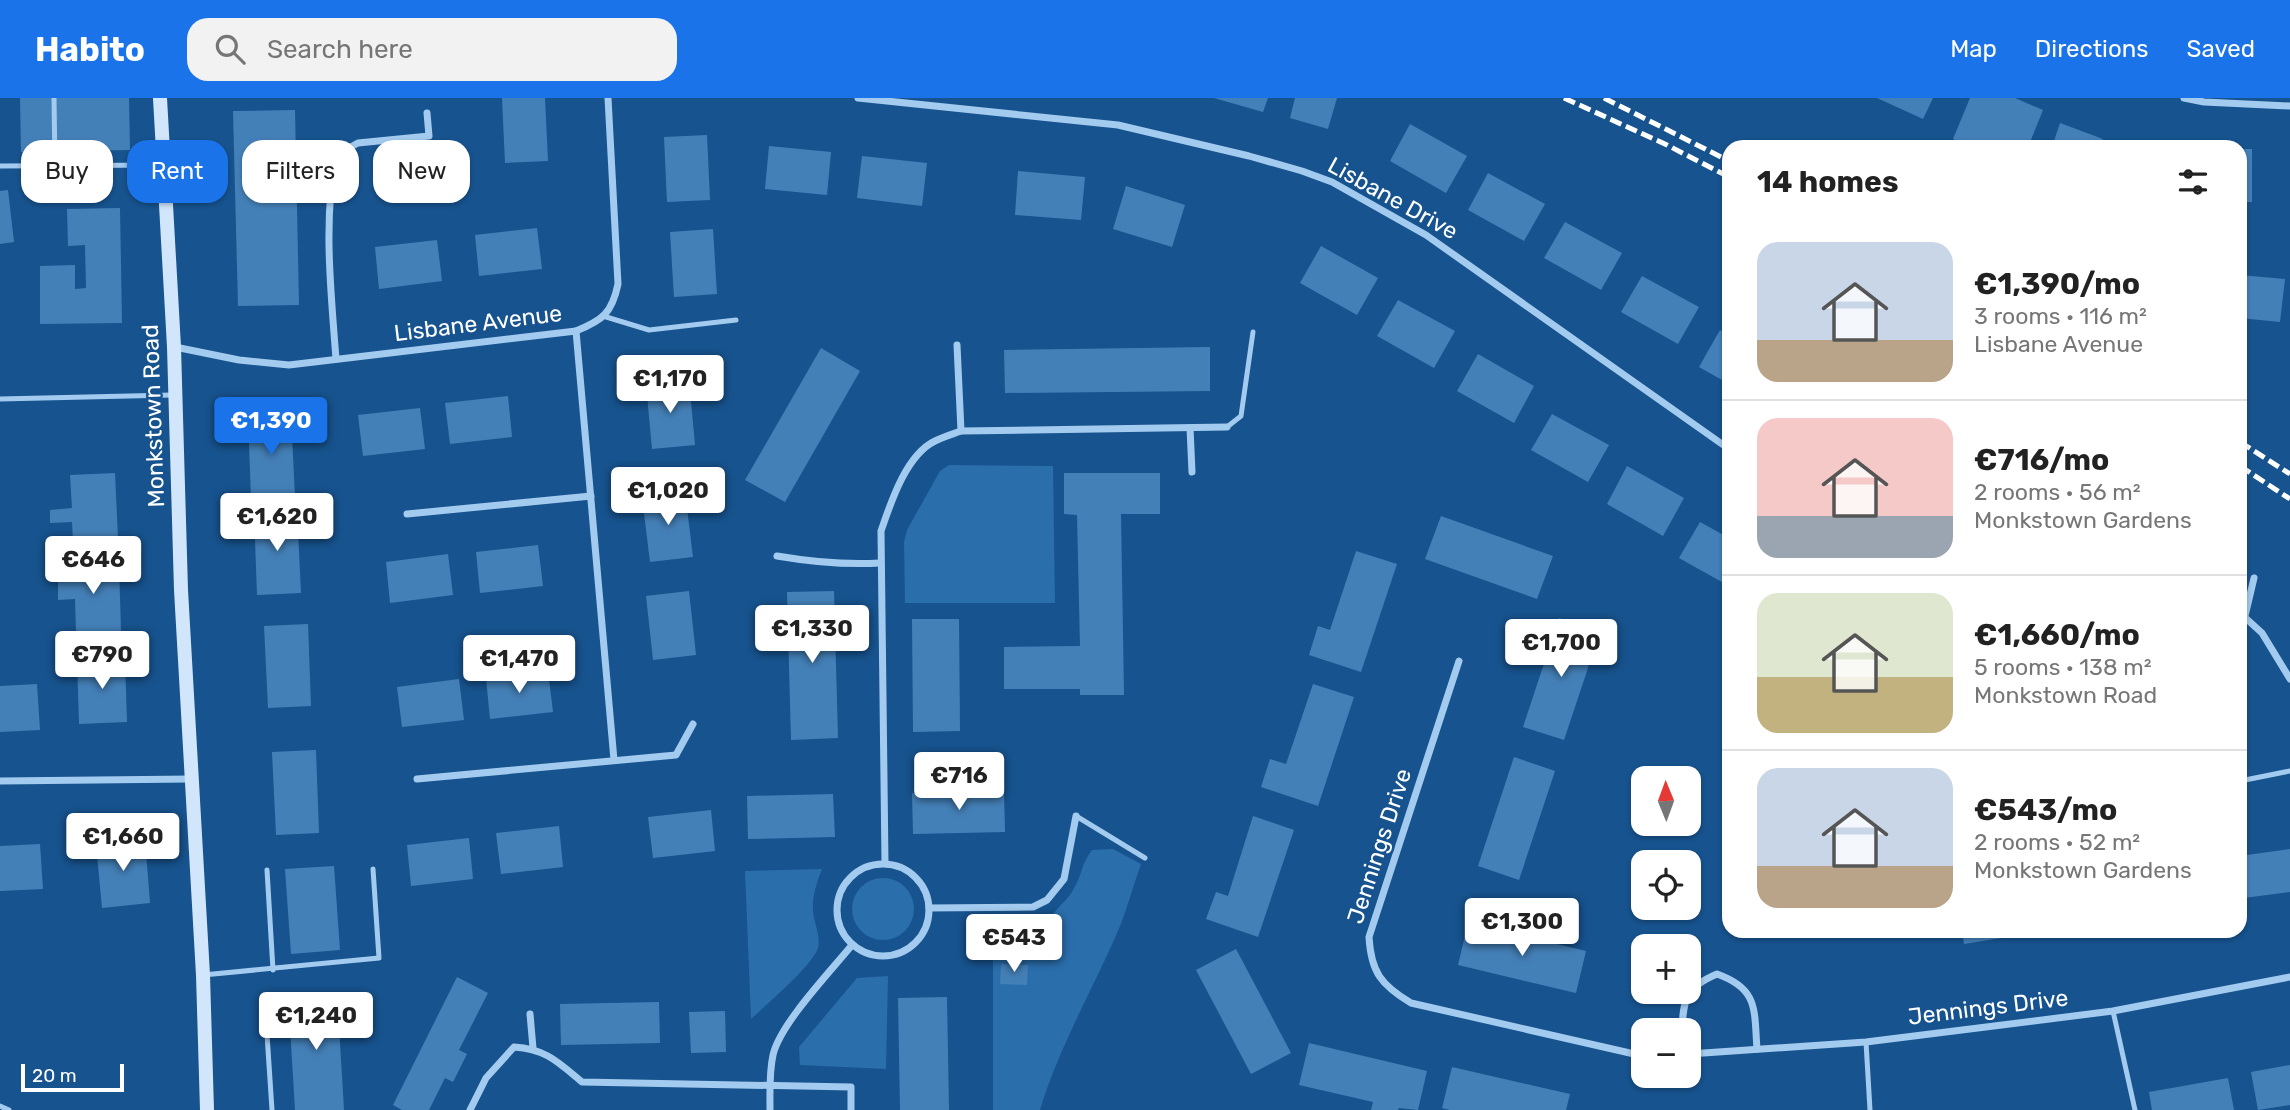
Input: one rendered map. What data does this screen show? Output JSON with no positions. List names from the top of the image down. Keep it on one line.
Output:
{"streets":{"street":["Lisbane Drive","Lisbane Avenue","Monkstown Road","Jennings Drive"]},"crossings":[["Lisbane Avenue","Monkstown Road"]],"scale_bar":"20 m","north":"top","page":{"header":"Habito","search":"Search here","nav":["Map","Directions","Saved"],"chip":["Buy","Rent","Filters","New"],"heading":"14 homes","list":[{"name":"€1,390/mo","note":"3 rooms · 116 m² · Lisbane Avenue"},{"name":"€716/mo","note":"2 rooms · 56 m² · Monkstown Gardens"},{"name":"€1,660/mo","note":"5 rooms · 138 m² · Monkstown Road"},{"name":"€543/mo","note":"2 rooms · 52 m² · Monkstown Gardens"}],"price":["€1,170","€1,390","€1,020","€1,620","€646","€1,330","€1,700","€790","€1,470","€716","€1,660","€1,300","€543","€1,240"],"map_buttons":["+","−"],"scale":"20 m"}}
